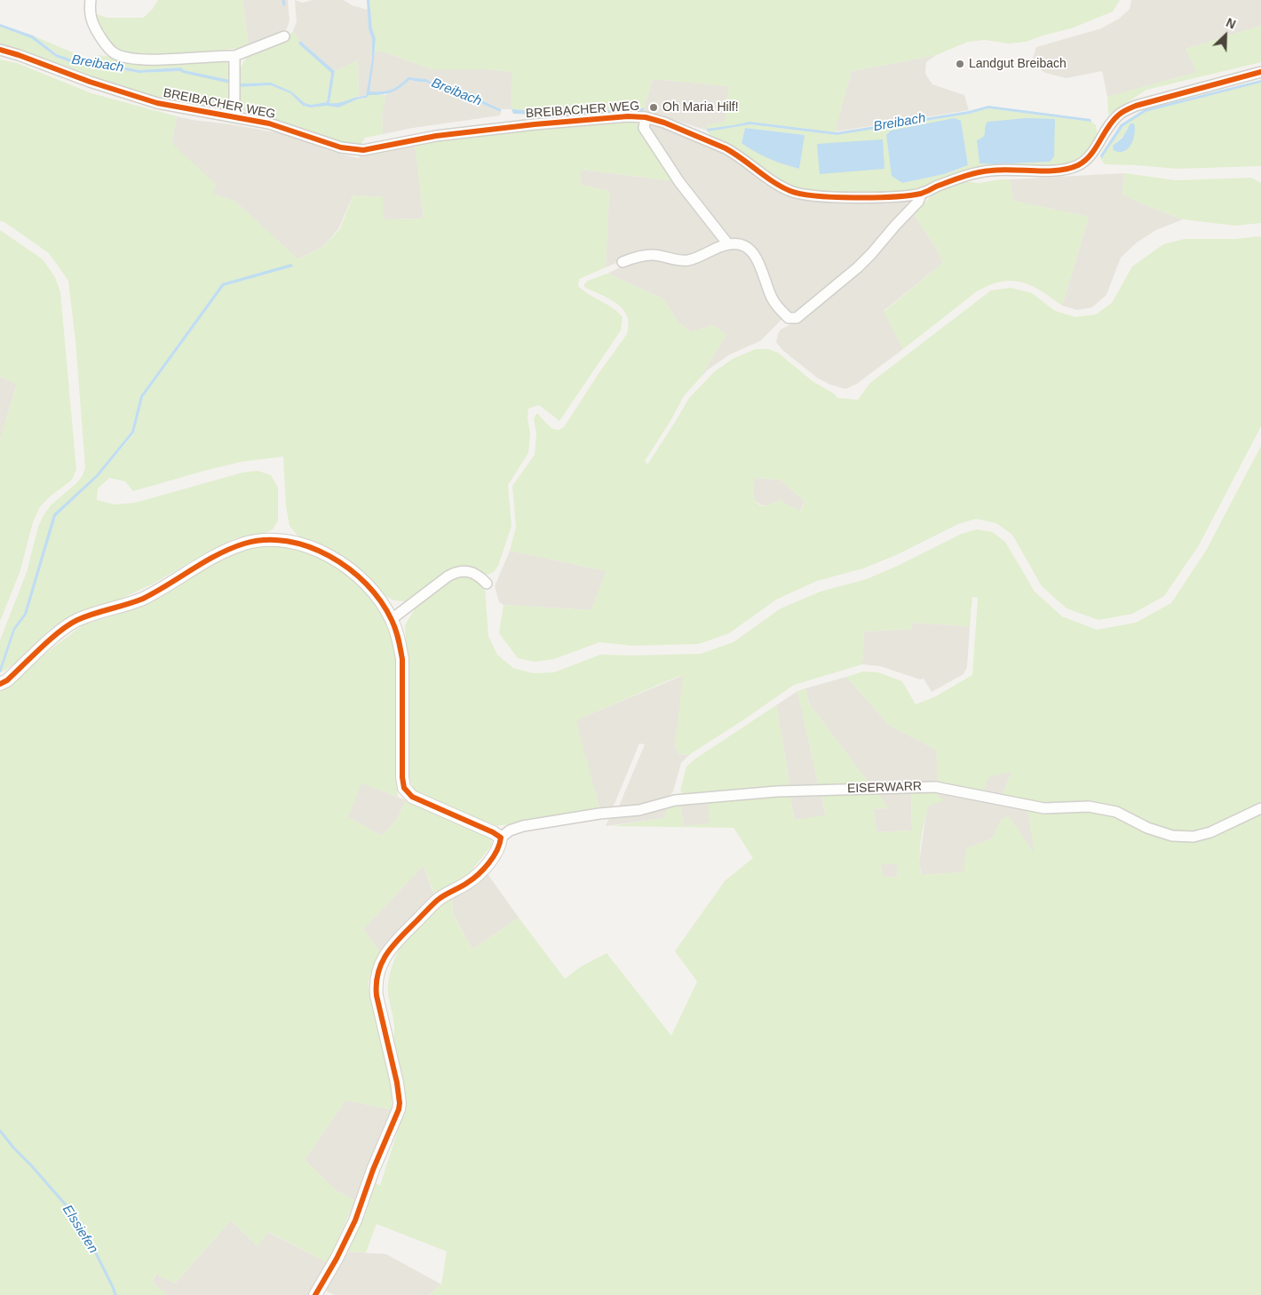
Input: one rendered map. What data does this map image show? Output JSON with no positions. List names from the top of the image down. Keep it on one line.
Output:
{"streets":{"street":["BREIBACHER WEG","EISERWARR"]},"water":["Breibach","Elssiefen"],"places":["Landgut Breibach","Oh Maria Hilf!"],"north":"top right"}
